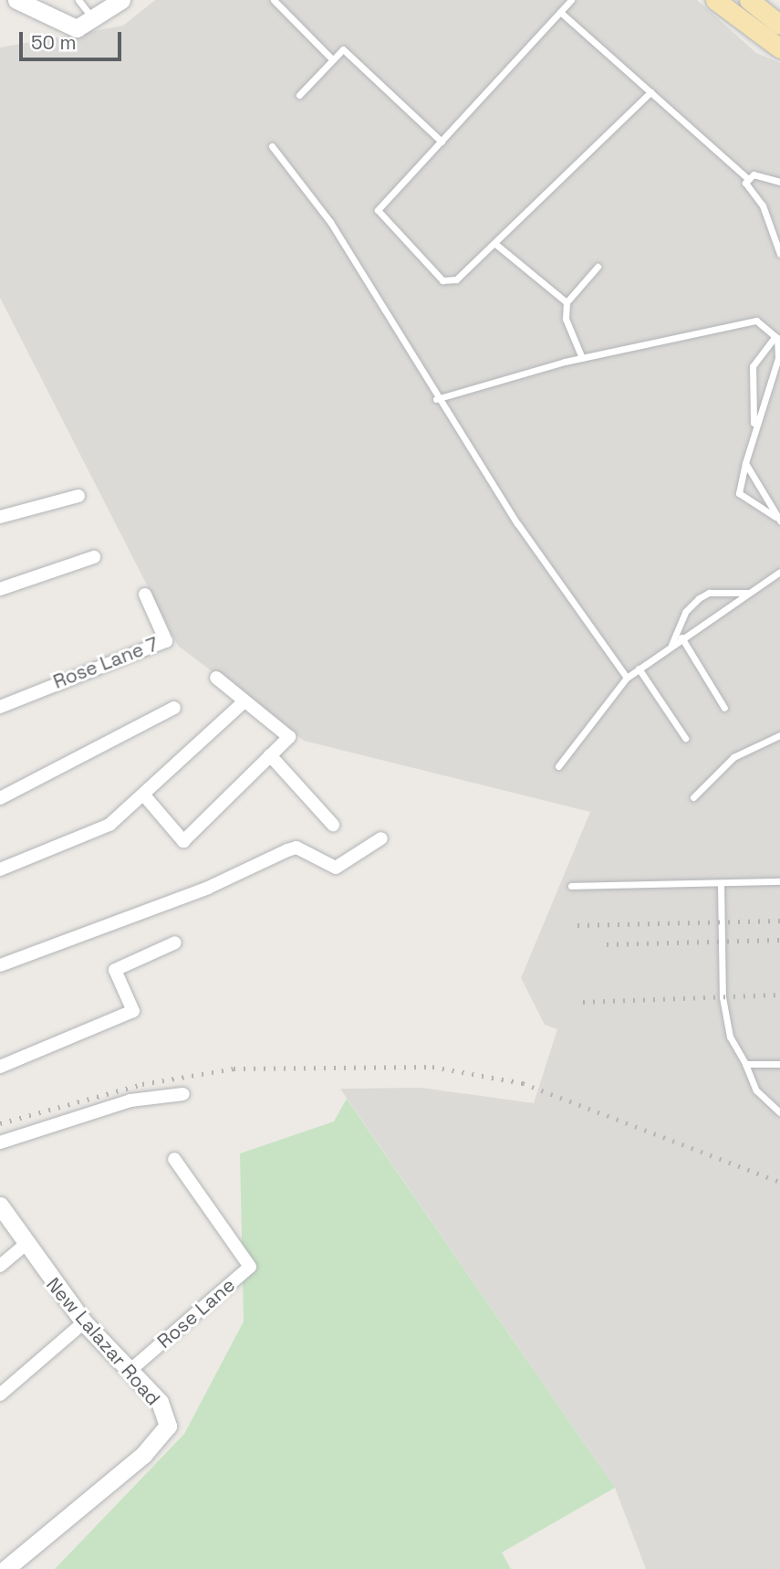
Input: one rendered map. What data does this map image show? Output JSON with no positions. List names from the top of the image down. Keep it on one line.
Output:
{"streets":{"street":["Rose Lane 7","Rose Lane","New Lalazar Road"]},"crossings":[["Rose Lane","New Lalazar Road"]],"scale_bar":"50 m"}
